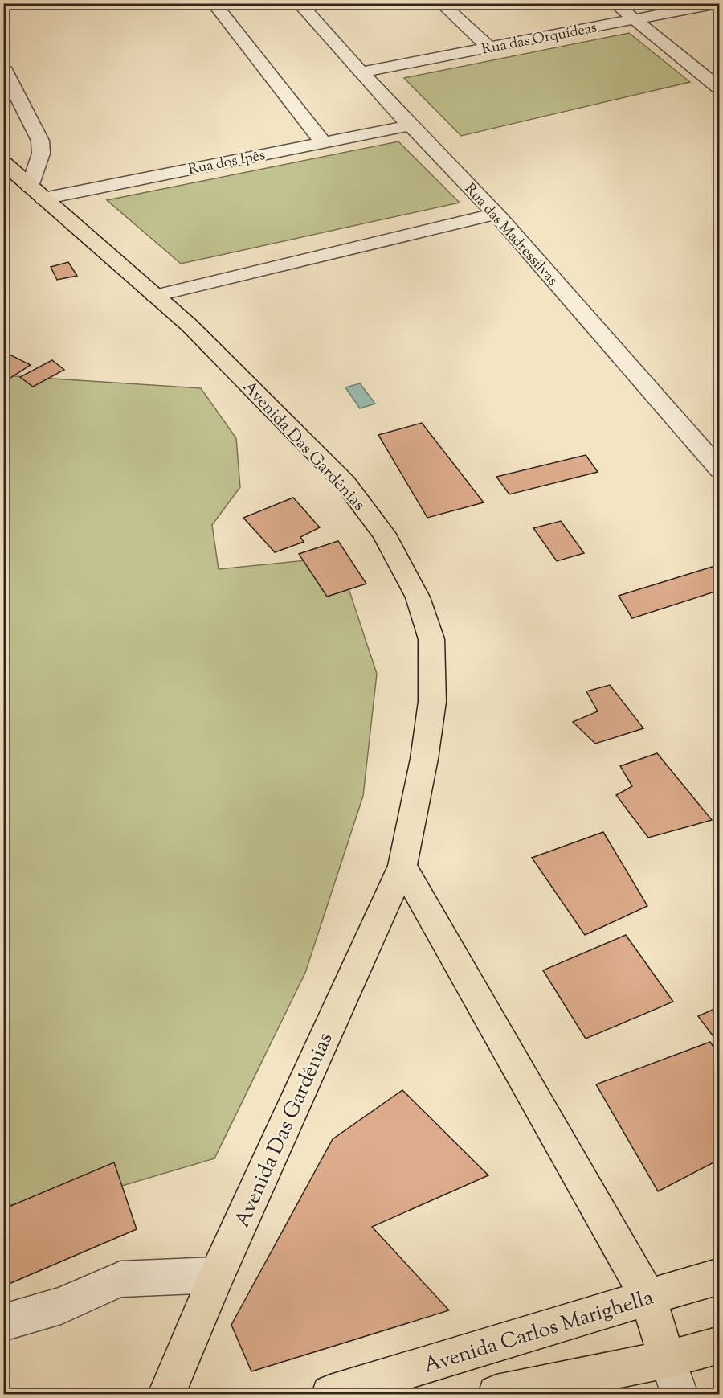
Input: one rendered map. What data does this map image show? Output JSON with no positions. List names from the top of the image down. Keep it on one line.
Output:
{"streets":{"main road":["Avenida Das Gardênias","Avenida Carlos Marighella"],"street":["Rua das Orquídeas","Rua dos Ipês","Rua das Madressilvas"]},"crossings":[["Rua das Orquídeas","Rua das Madressilvas"],["Rua dos Ipês","Rua das Madressilvas"],["Rua dos Ipês","Avenida Das Gardênias"]]}
